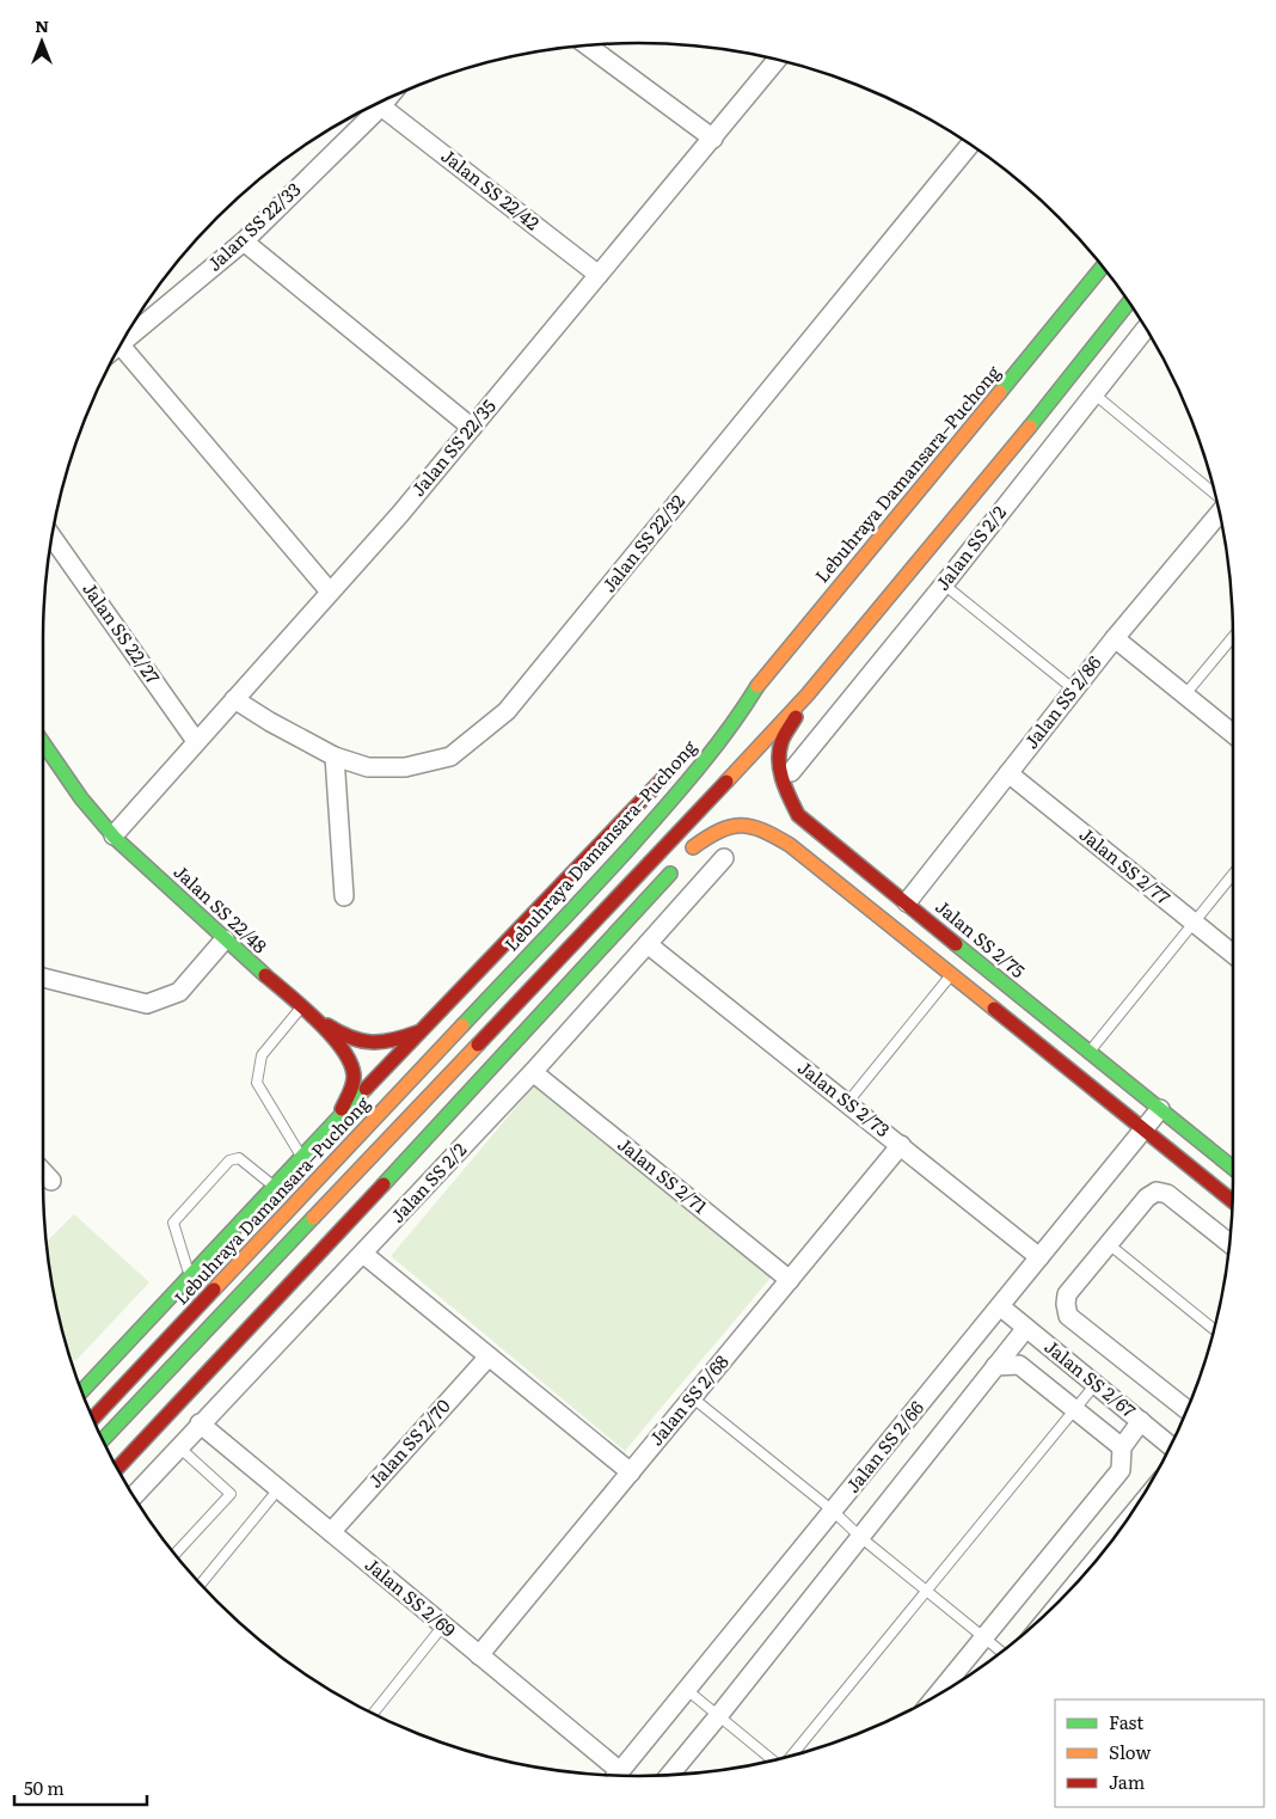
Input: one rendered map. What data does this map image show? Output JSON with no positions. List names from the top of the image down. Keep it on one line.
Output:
{"streets":{"main road":["Lebuhraya Damansara–Puchong","Jalan SS 22/48","Jalan SS 2/75"],"street":["Jalan SS 22/42","Jalan SS 22/33","Jalan SS 22/35","Jalan SS 22/32","Jalan SS 2/2","Jalan SS 22/27","Jalan SS 2/86","Jalan SS 2/77","Jalan SS 2/73","Jalan SS 2/71","Jalan SS 2/67","Jalan SS 2/68","Jalan SS 2/70","Jalan SS 2/66","Jalan SS 2/69"]},"crossings":[["Jalan SS 22/42","Jalan SS 22/33"],["Jalan SS 22/42","Jalan SS 22/35"],["Jalan SS 22/35","Jalan SS 22/32"],["Jalan SS 22/35","Jalan SS 22/27"],["Jalan SS 22/35","Jalan SS 22/48"],["Jalan SS 2/2","Jalan SS 2/73"],["Jalan SS 2/2","Jalan SS 2/71"],["Jalan SS 2/2","Jalan SS 2/69"],["Jalan SS 2/86","Jalan SS 2/77"],["Jalan SS 2/86","Jalan SS 2/75"],["Jalan SS 2/75","Jalan SS 2/66"],["Jalan SS 2/73","Jalan SS 2/68"],["Jalan SS 2/73","Jalan SS 2/66"],["Jalan SS 2/71","Jalan SS 2/68"],["Jalan SS 2/67","Jalan SS 2/66"],["Jalan SS 2/68","Jalan SS 2/69"],["Jalan SS 2/70","Jalan SS 2/69"]],"legend":["Fast","Slow","Jam"],"scale_bar":"50 m","north":"top"}
